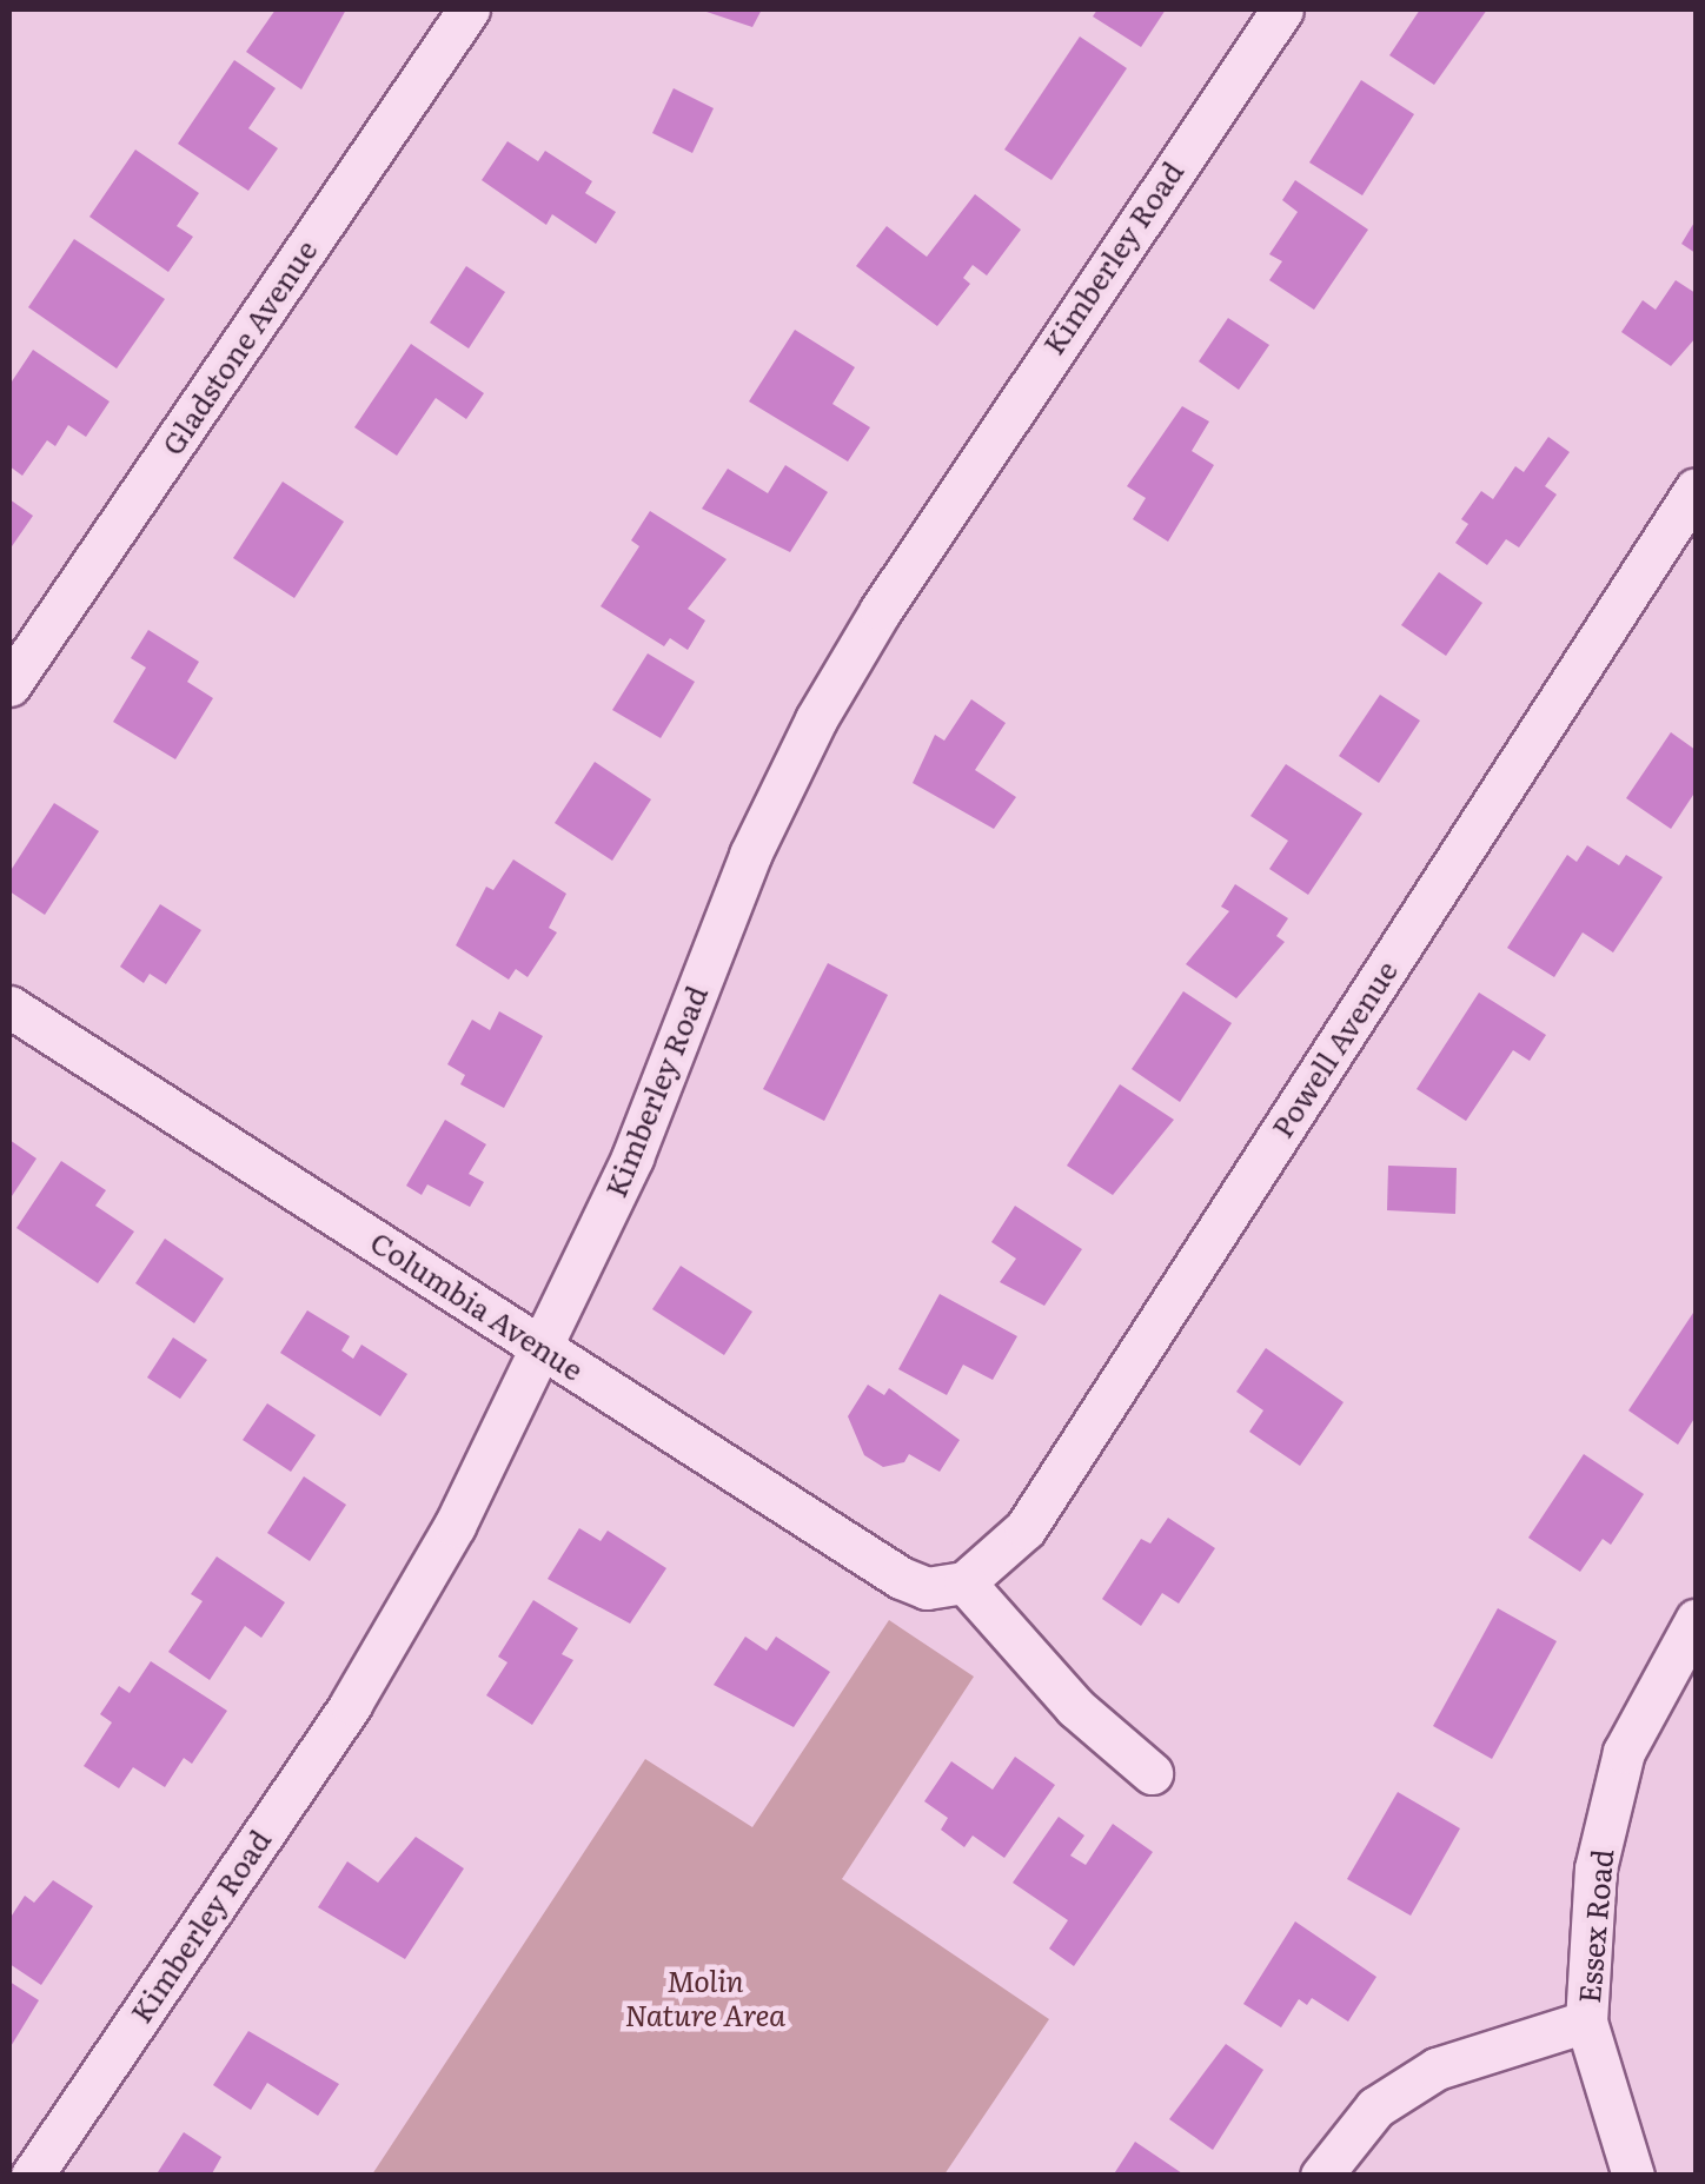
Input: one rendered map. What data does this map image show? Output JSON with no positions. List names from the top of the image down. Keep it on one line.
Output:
{"streets":{"street":["Kimberley Road","Gladstone Avenue","Powell Avenue","Columbia Avenue","Essex Road"]},"crossings":[["Kimberley Road","Columbia Avenue"],["Powell Avenue","Columbia Avenue"]],"parks":["Molin Nature Area"]}
